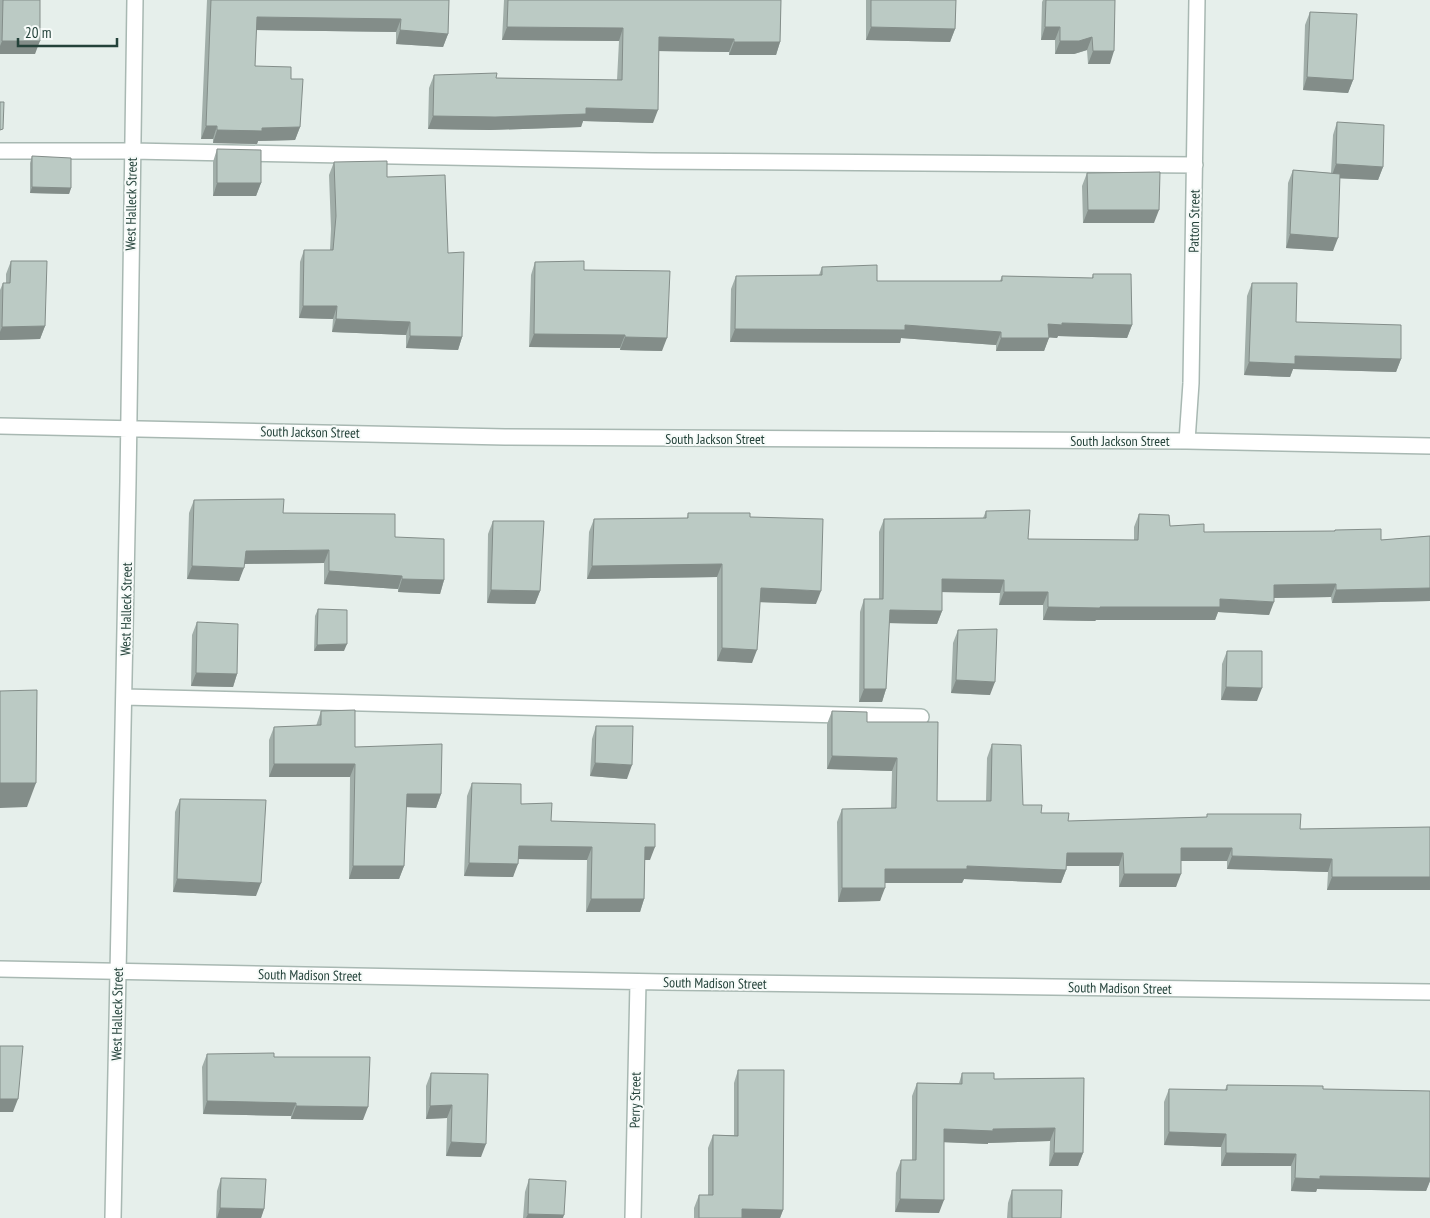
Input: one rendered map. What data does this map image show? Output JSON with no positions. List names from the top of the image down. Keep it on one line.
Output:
{"streets":{"street":["West Halleck Street","Patton Street","South Jackson Street","South Madison Street","Perry Street"]},"crossings":[["West Halleck Street","South Jackson Street"],["West Halleck Street","South Madison Street"],["Patton Street","South Jackson Street"],["South Madison Street","Perry Street"]],"scale_bar":"20 m"}
